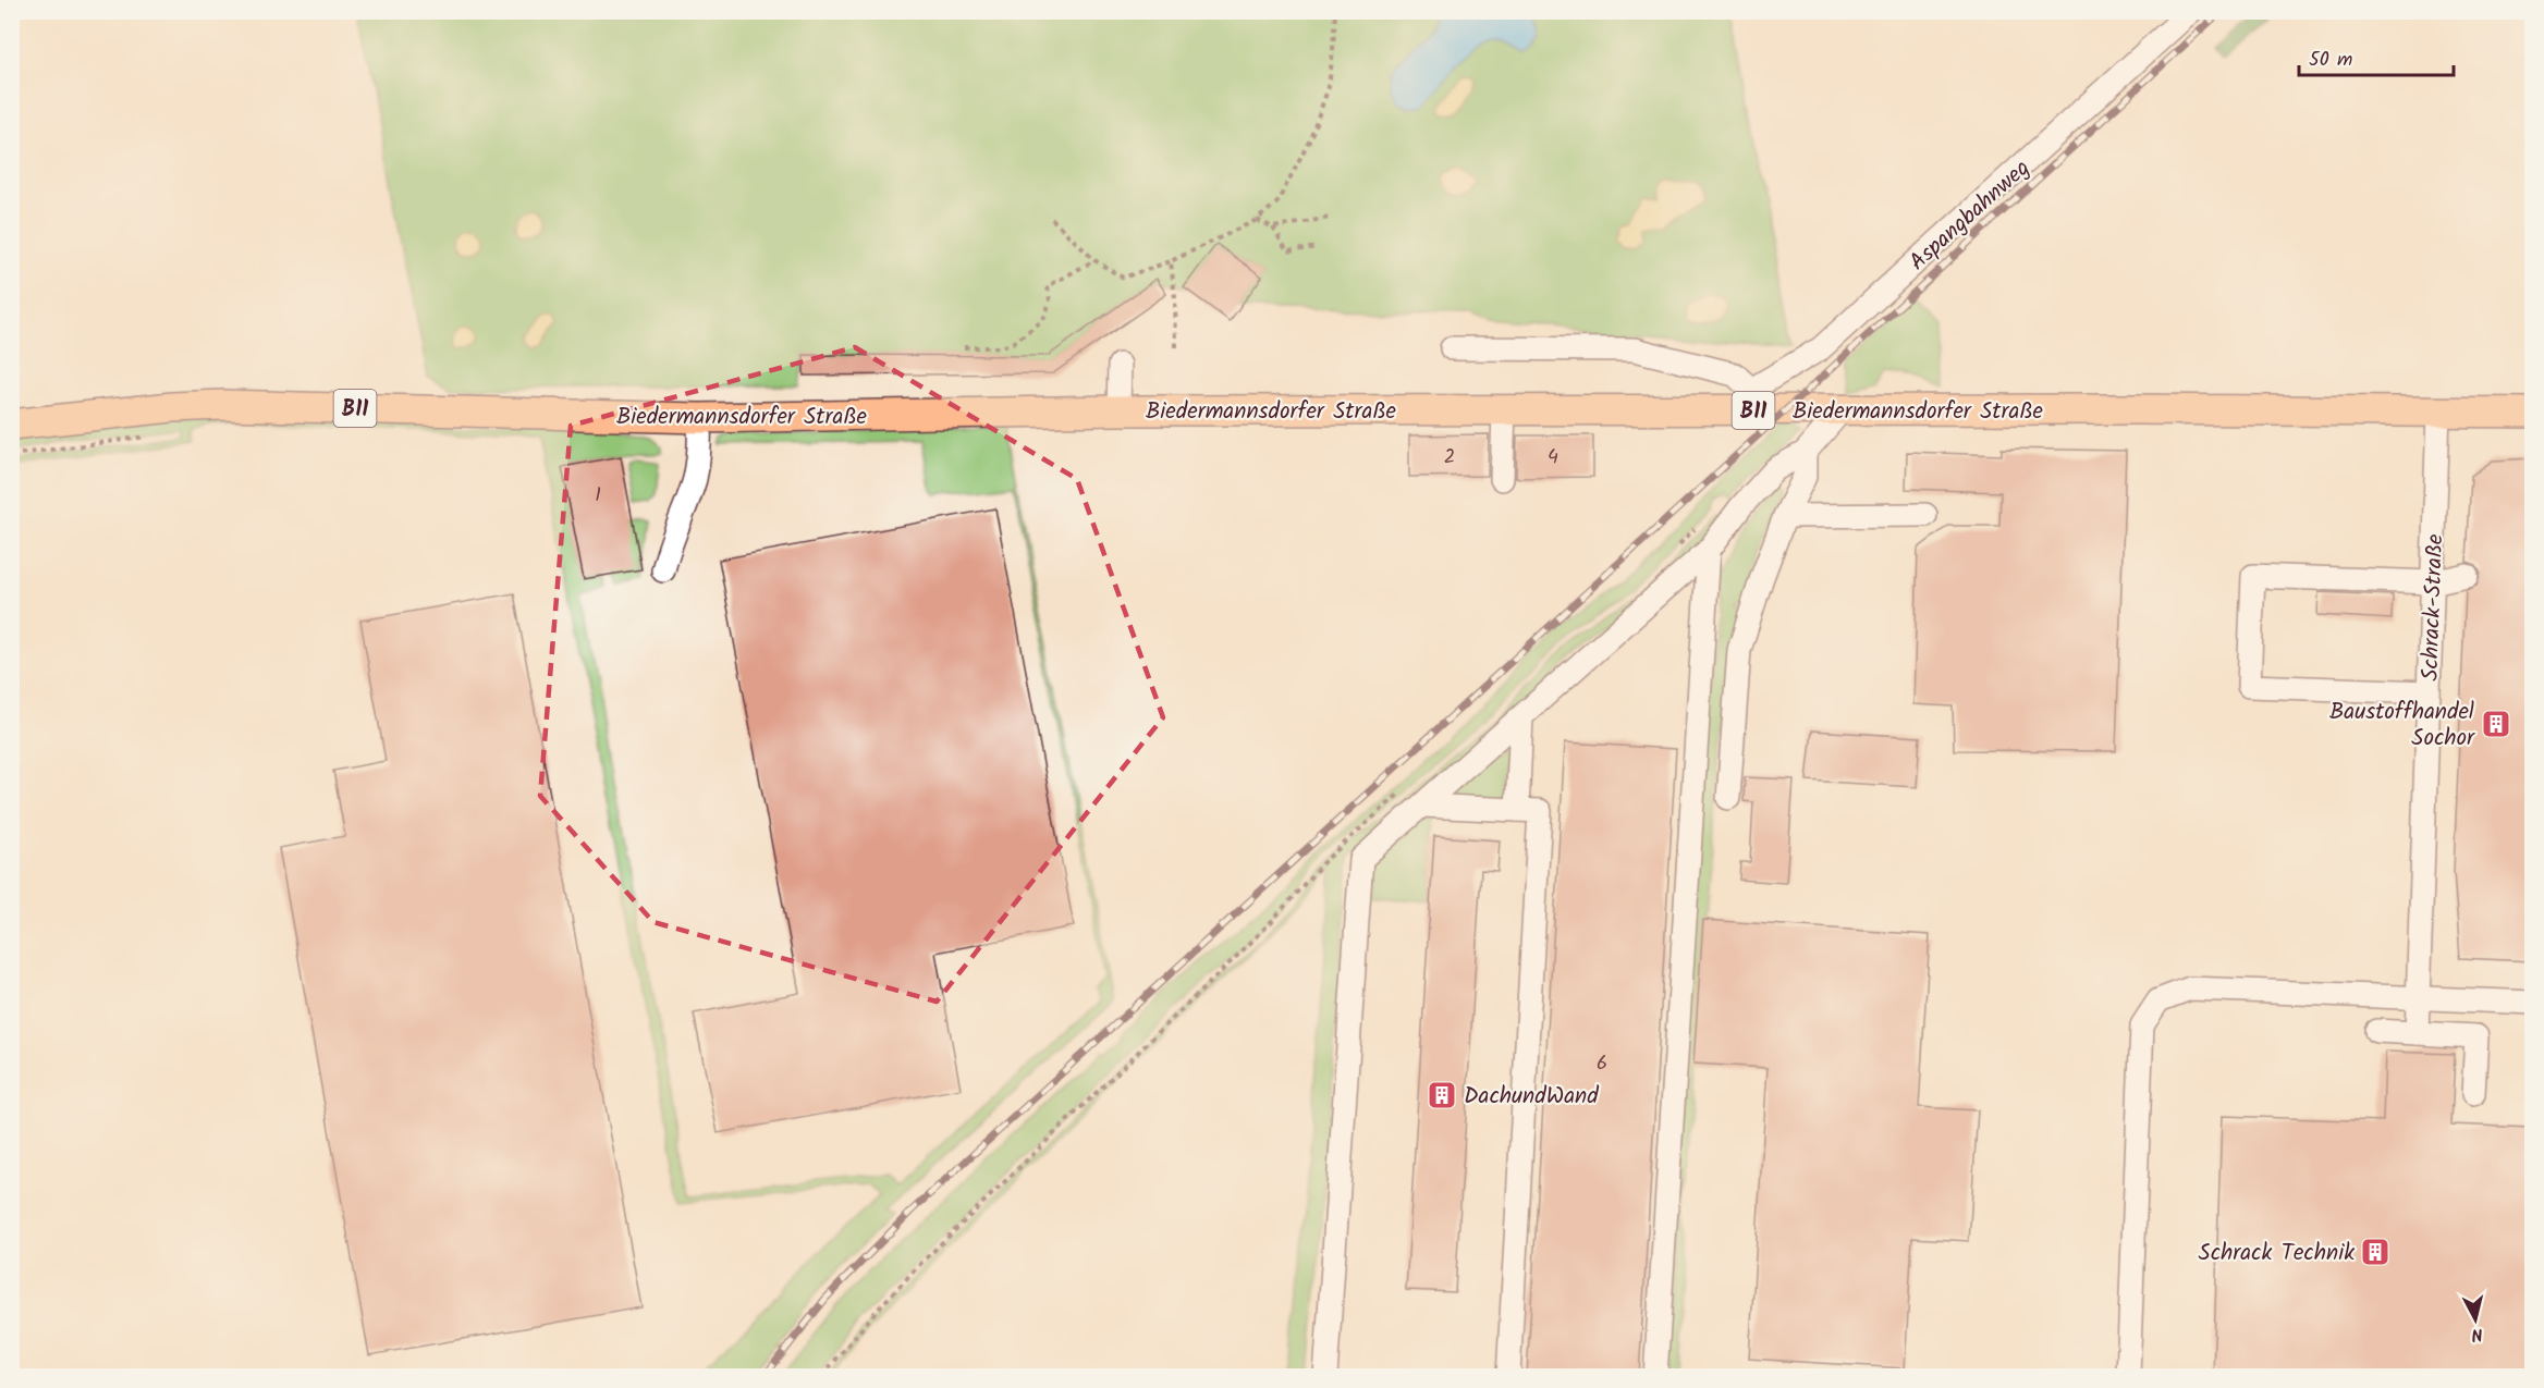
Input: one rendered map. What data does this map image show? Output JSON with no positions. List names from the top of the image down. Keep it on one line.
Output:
{"streets":{"main road":["B11","Biedermannsdorfer Straße"],"street":["Aspangbahnweg","Schrack-Straße"]},"crossings":[["Aspangbahnweg","Biedermannsdorfer Straße"],["Biedermannsdorfer Straße","Schrack-Straße"]],"places":{"building":["Baustoffhandel Sochor","DachundWand","Schrack Technik"]},"house_numbers":["2","4","1","6"],"scale_bar":"50 m","north":"bottom"}
